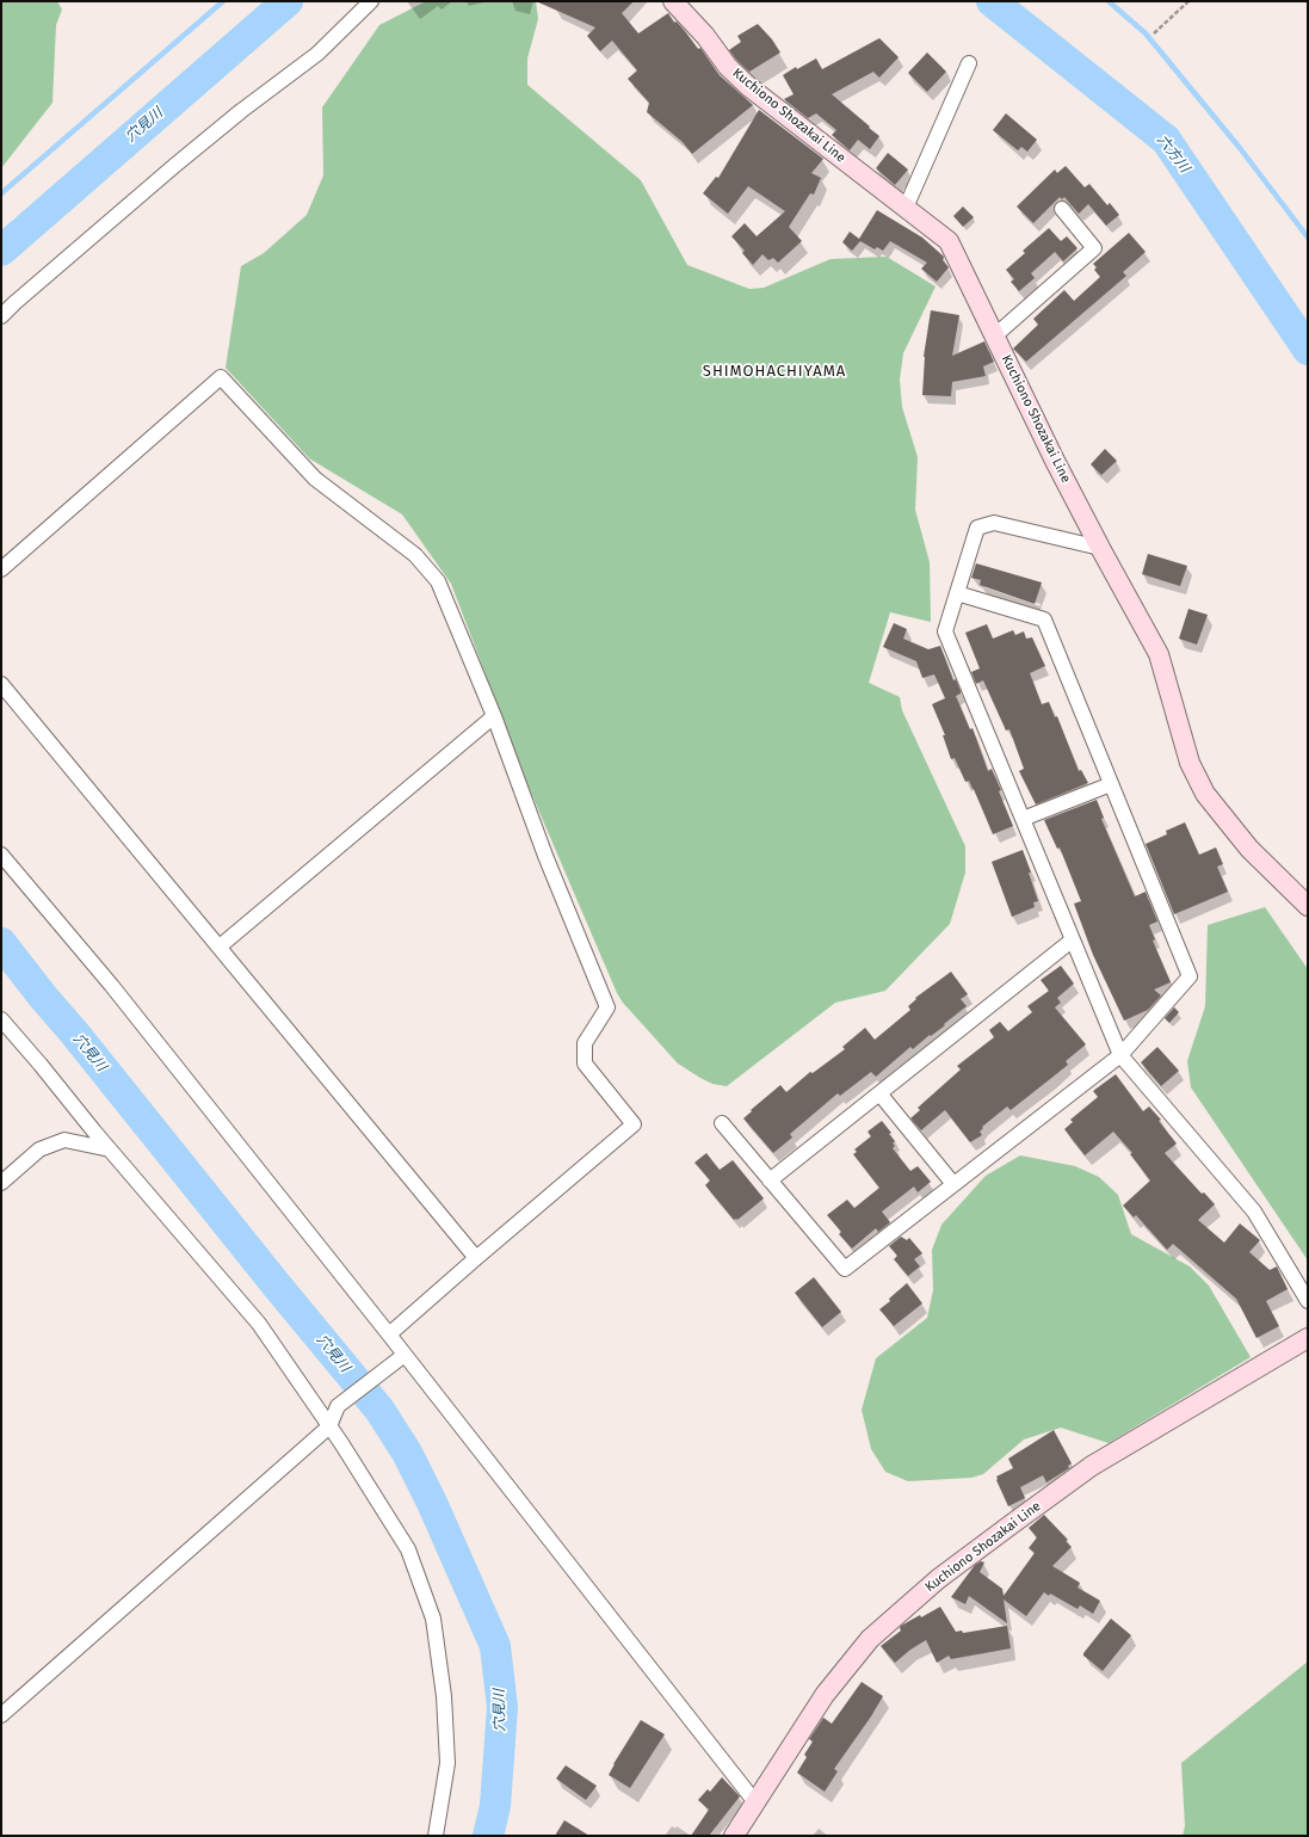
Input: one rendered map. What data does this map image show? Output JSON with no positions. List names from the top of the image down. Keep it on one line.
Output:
{"streets":{"main road":["Kuchiono Shozakai Line"]},"districts":["SHIMOHACHIYAMA"],"water":["穴見川","六方川"]}
